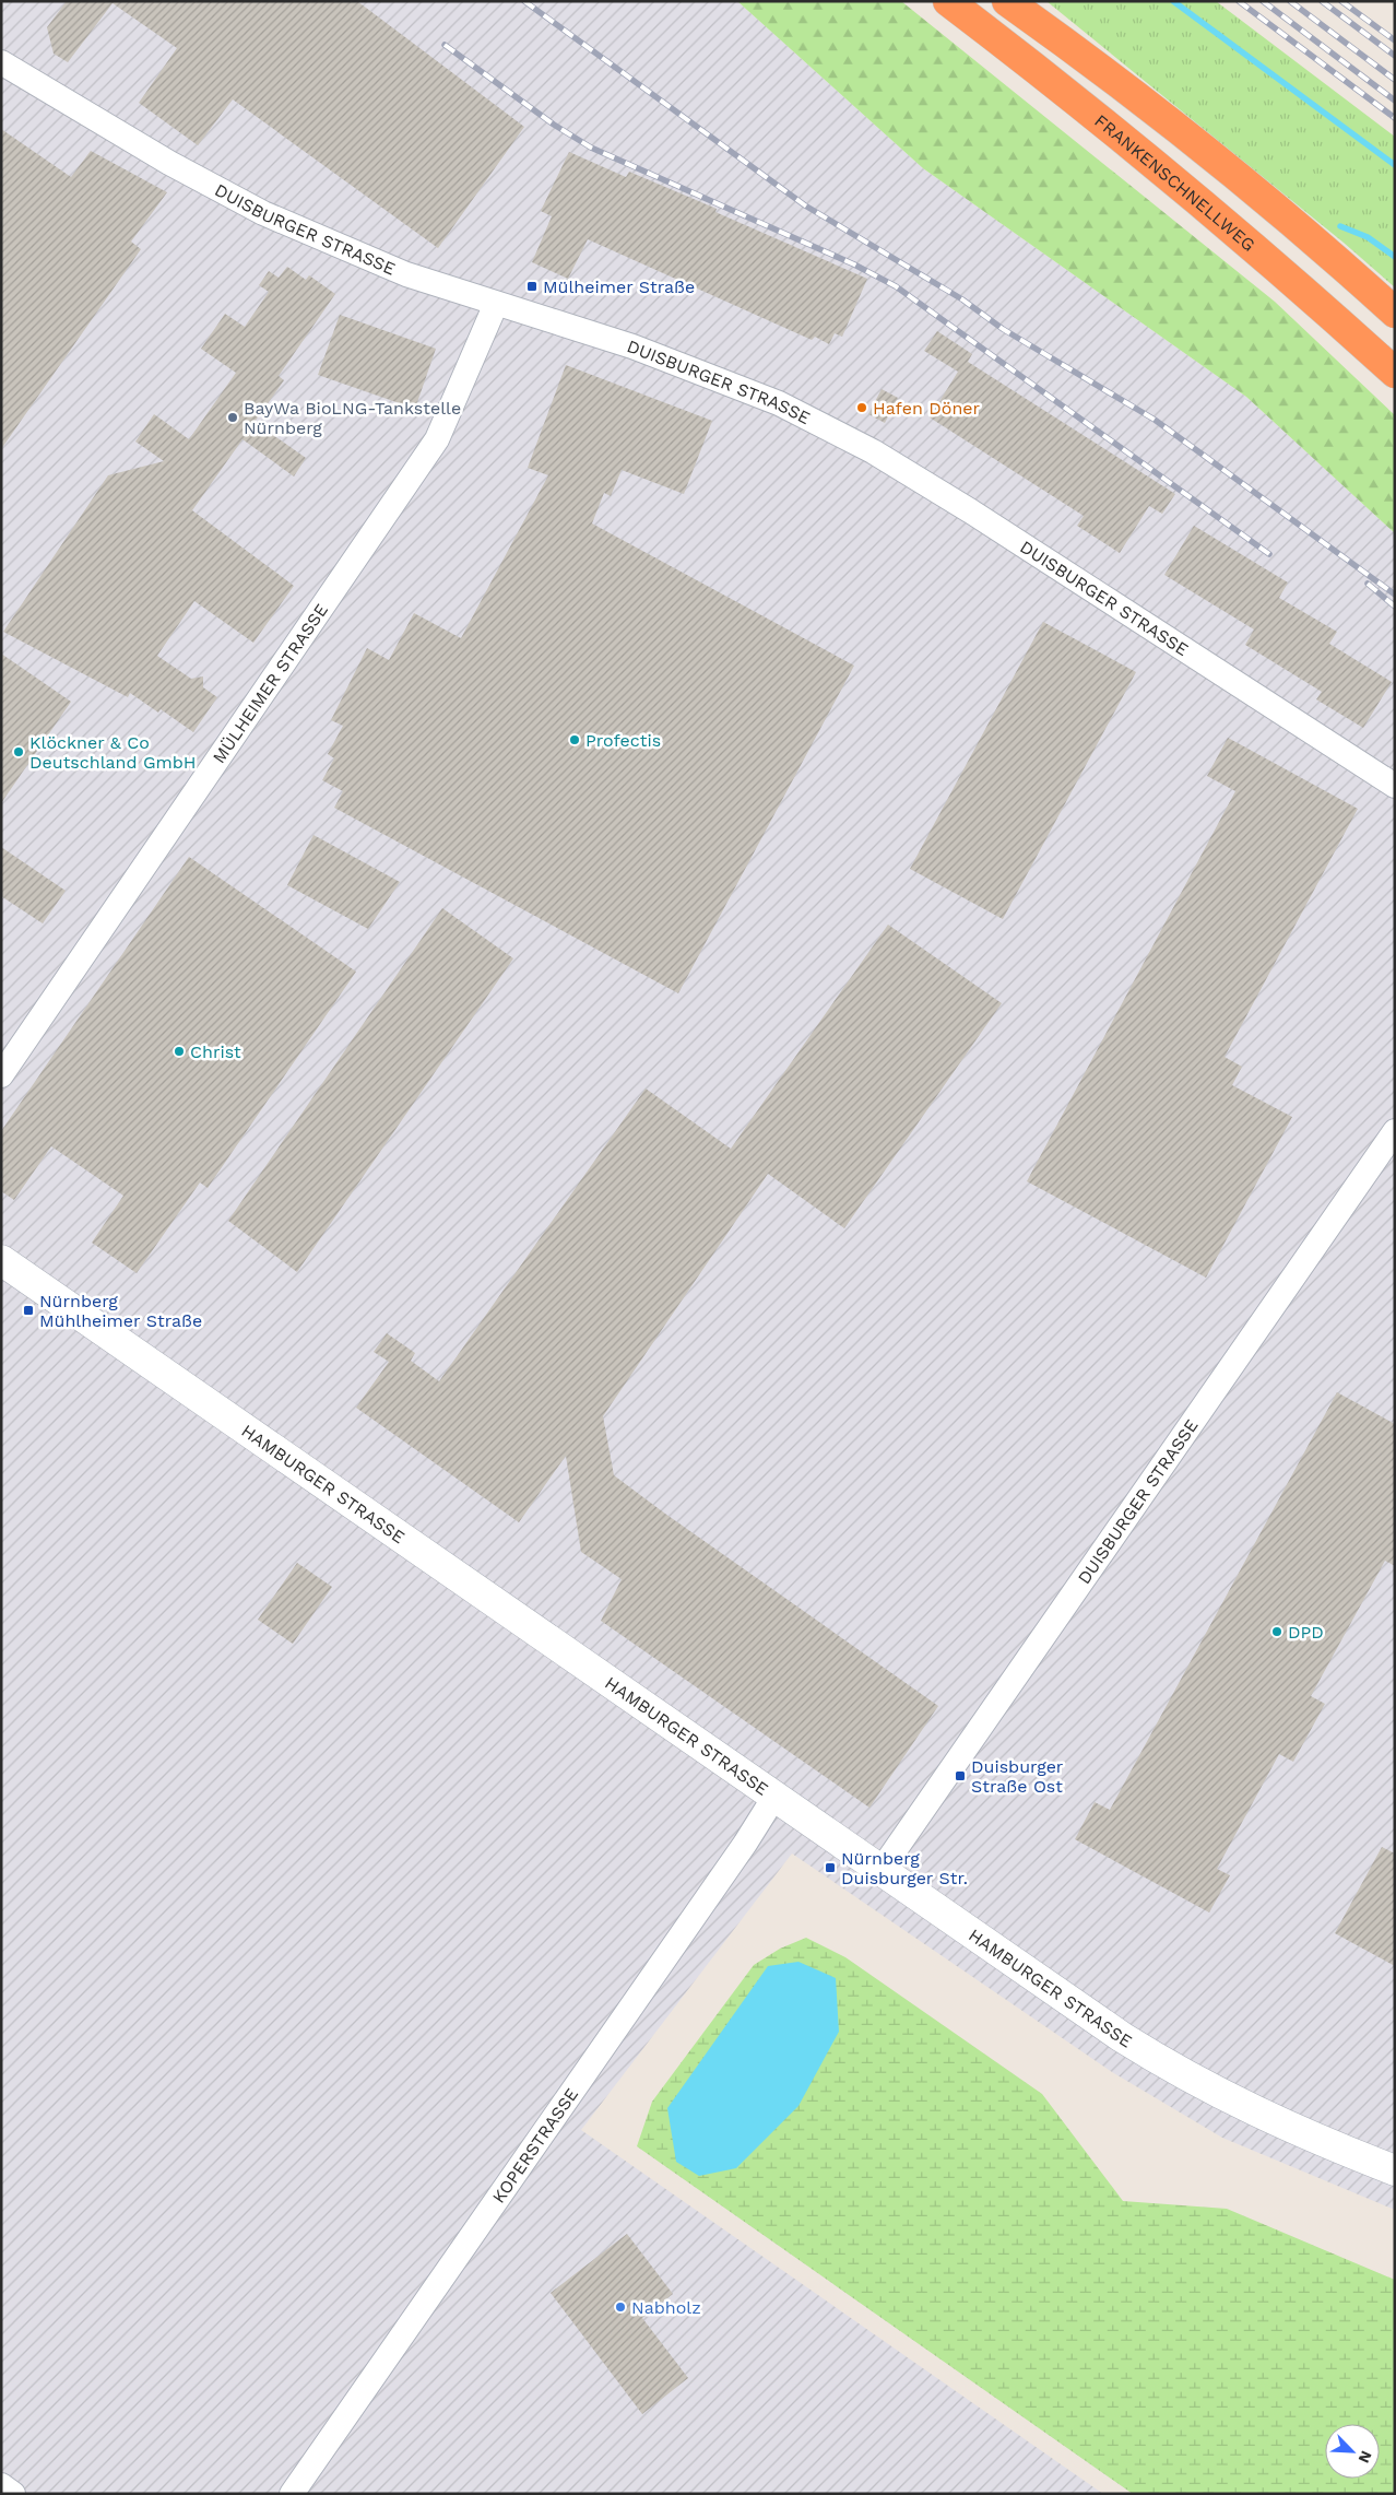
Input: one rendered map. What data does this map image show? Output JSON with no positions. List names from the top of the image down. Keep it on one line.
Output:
{"streets":{"highway":["FRANKENSCHNELLWEG"],"street":["DUISBURGER STRASSE","MÜLHEIMER STRASSE","HAMBURGER STRASSE","KOPERSTRASSE"]},"crossings":[["DUISBURGER STRASSE","MÜLHEIMER STRASSE"],["DUISBURGER STRASSE","HAMBURGER STRASSE"],["HAMBURGER STRASSE","KOPERSTRASSE"]],"places":{"transit":["Mülheimer Straße","Nürnberg Mühlheimer Straße","Duisburger Straße Ost","Nürnberg Duisburger Str."],"other":["Hafen Döner","BayWa BioLNG-Tankstelle Nürnberg","Profectis","Klöckner & Co Deutschland GmbH","Christ","DPD","Nabholz"]},"north":"bottom right"}
